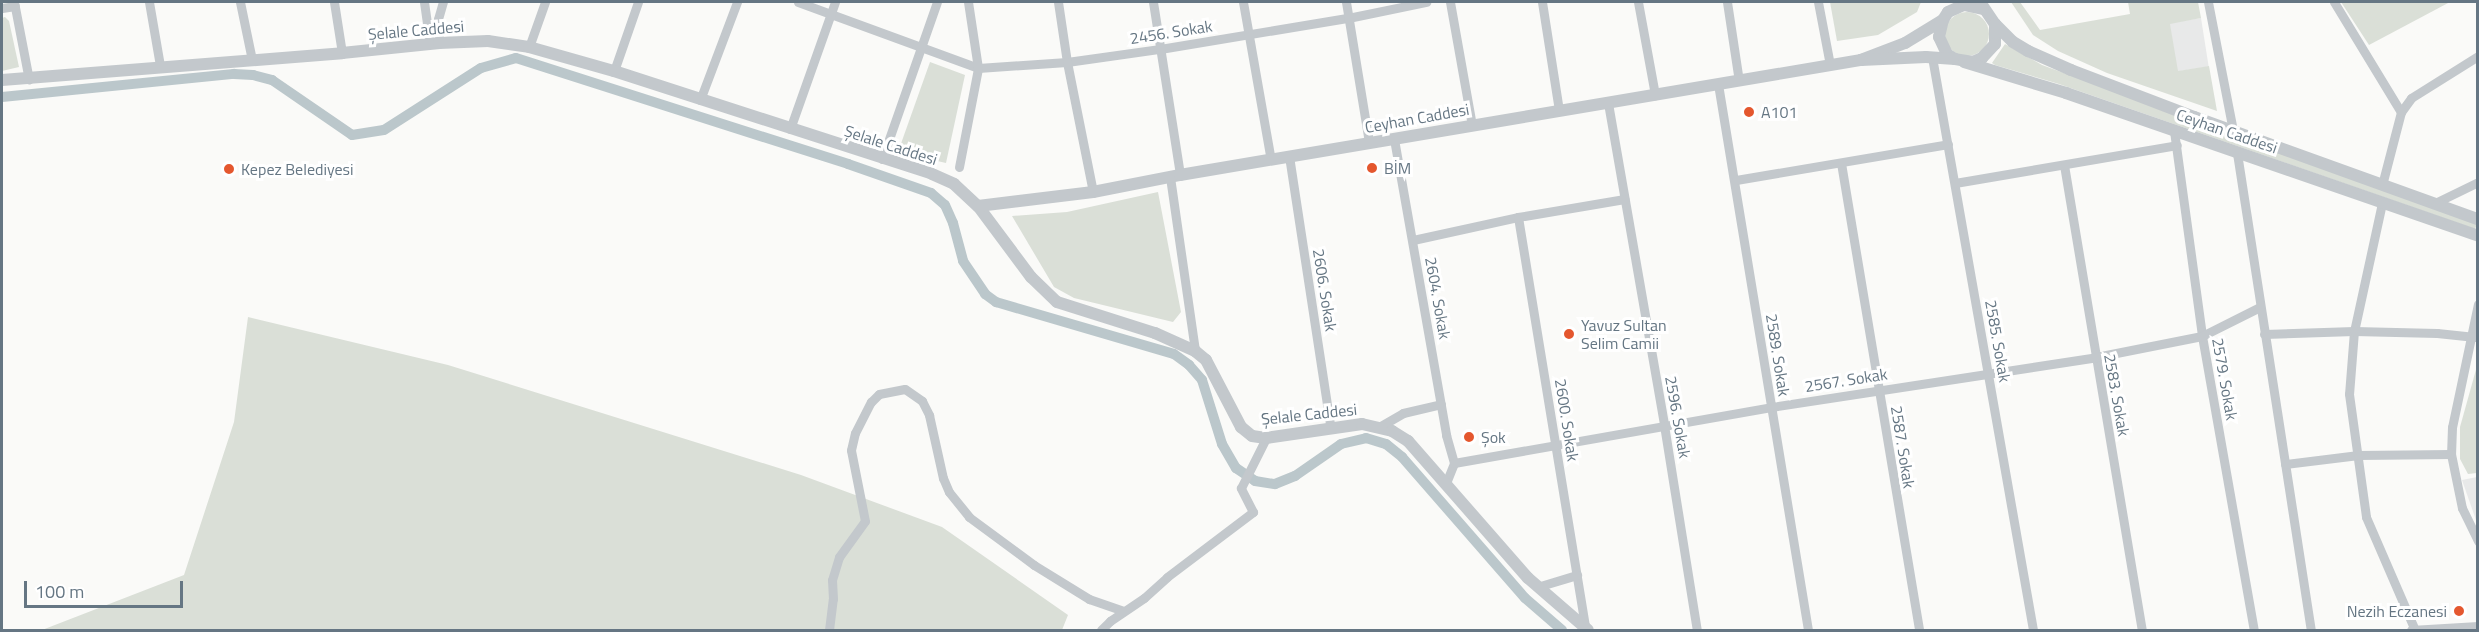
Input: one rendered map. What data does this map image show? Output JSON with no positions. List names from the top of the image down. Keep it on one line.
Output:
{"streets":{"street":["Şelale Caddesi","2456. Sokak","Ceyhan Caddesi","2606. Sokak","2604. Sokak","2585. Sokak","2589. Sokak","2579. Sokak","2567. Sokak","2583. Sokak","2596. Sokak","2600. Sokak","2587. Sokak"]},"crossings":[["Şelale Caddesi","Ceyhan Caddesi"],["Şelale Caddesi","2606. Sokak"],["Şelale Caddesi","2600. Sokak"],["Ceyhan Caddesi","2606. Sokak"],["Ceyhan Caddesi","2604. Sokak"],["Ceyhan Caddesi","2585. Sokak"],["Ceyhan Caddesi","2589. Sokak"],["Ceyhan Caddesi","2579. Sokak"],["Ceyhan Caddesi","2596. Sokak"],["2604. Sokak","2567. Sokak"],["2585. Sokak","2567. Sokak"],["2589. Sokak","2567. Sokak"],["2579. Sokak","2567. Sokak"],["2567. Sokak","2583. Sokak"],["2567. Sokak","2596. Sokak"],["2567. Sokak","2600. Sokak"],["2567. Sokak","2587. Sokak"]],"places":["A101","BİM","Kepez Belediyesi","Yavuz Sultan Selim Camii","Şok","Nezih Eczanesi"],"scale_bar":"100 m"}
